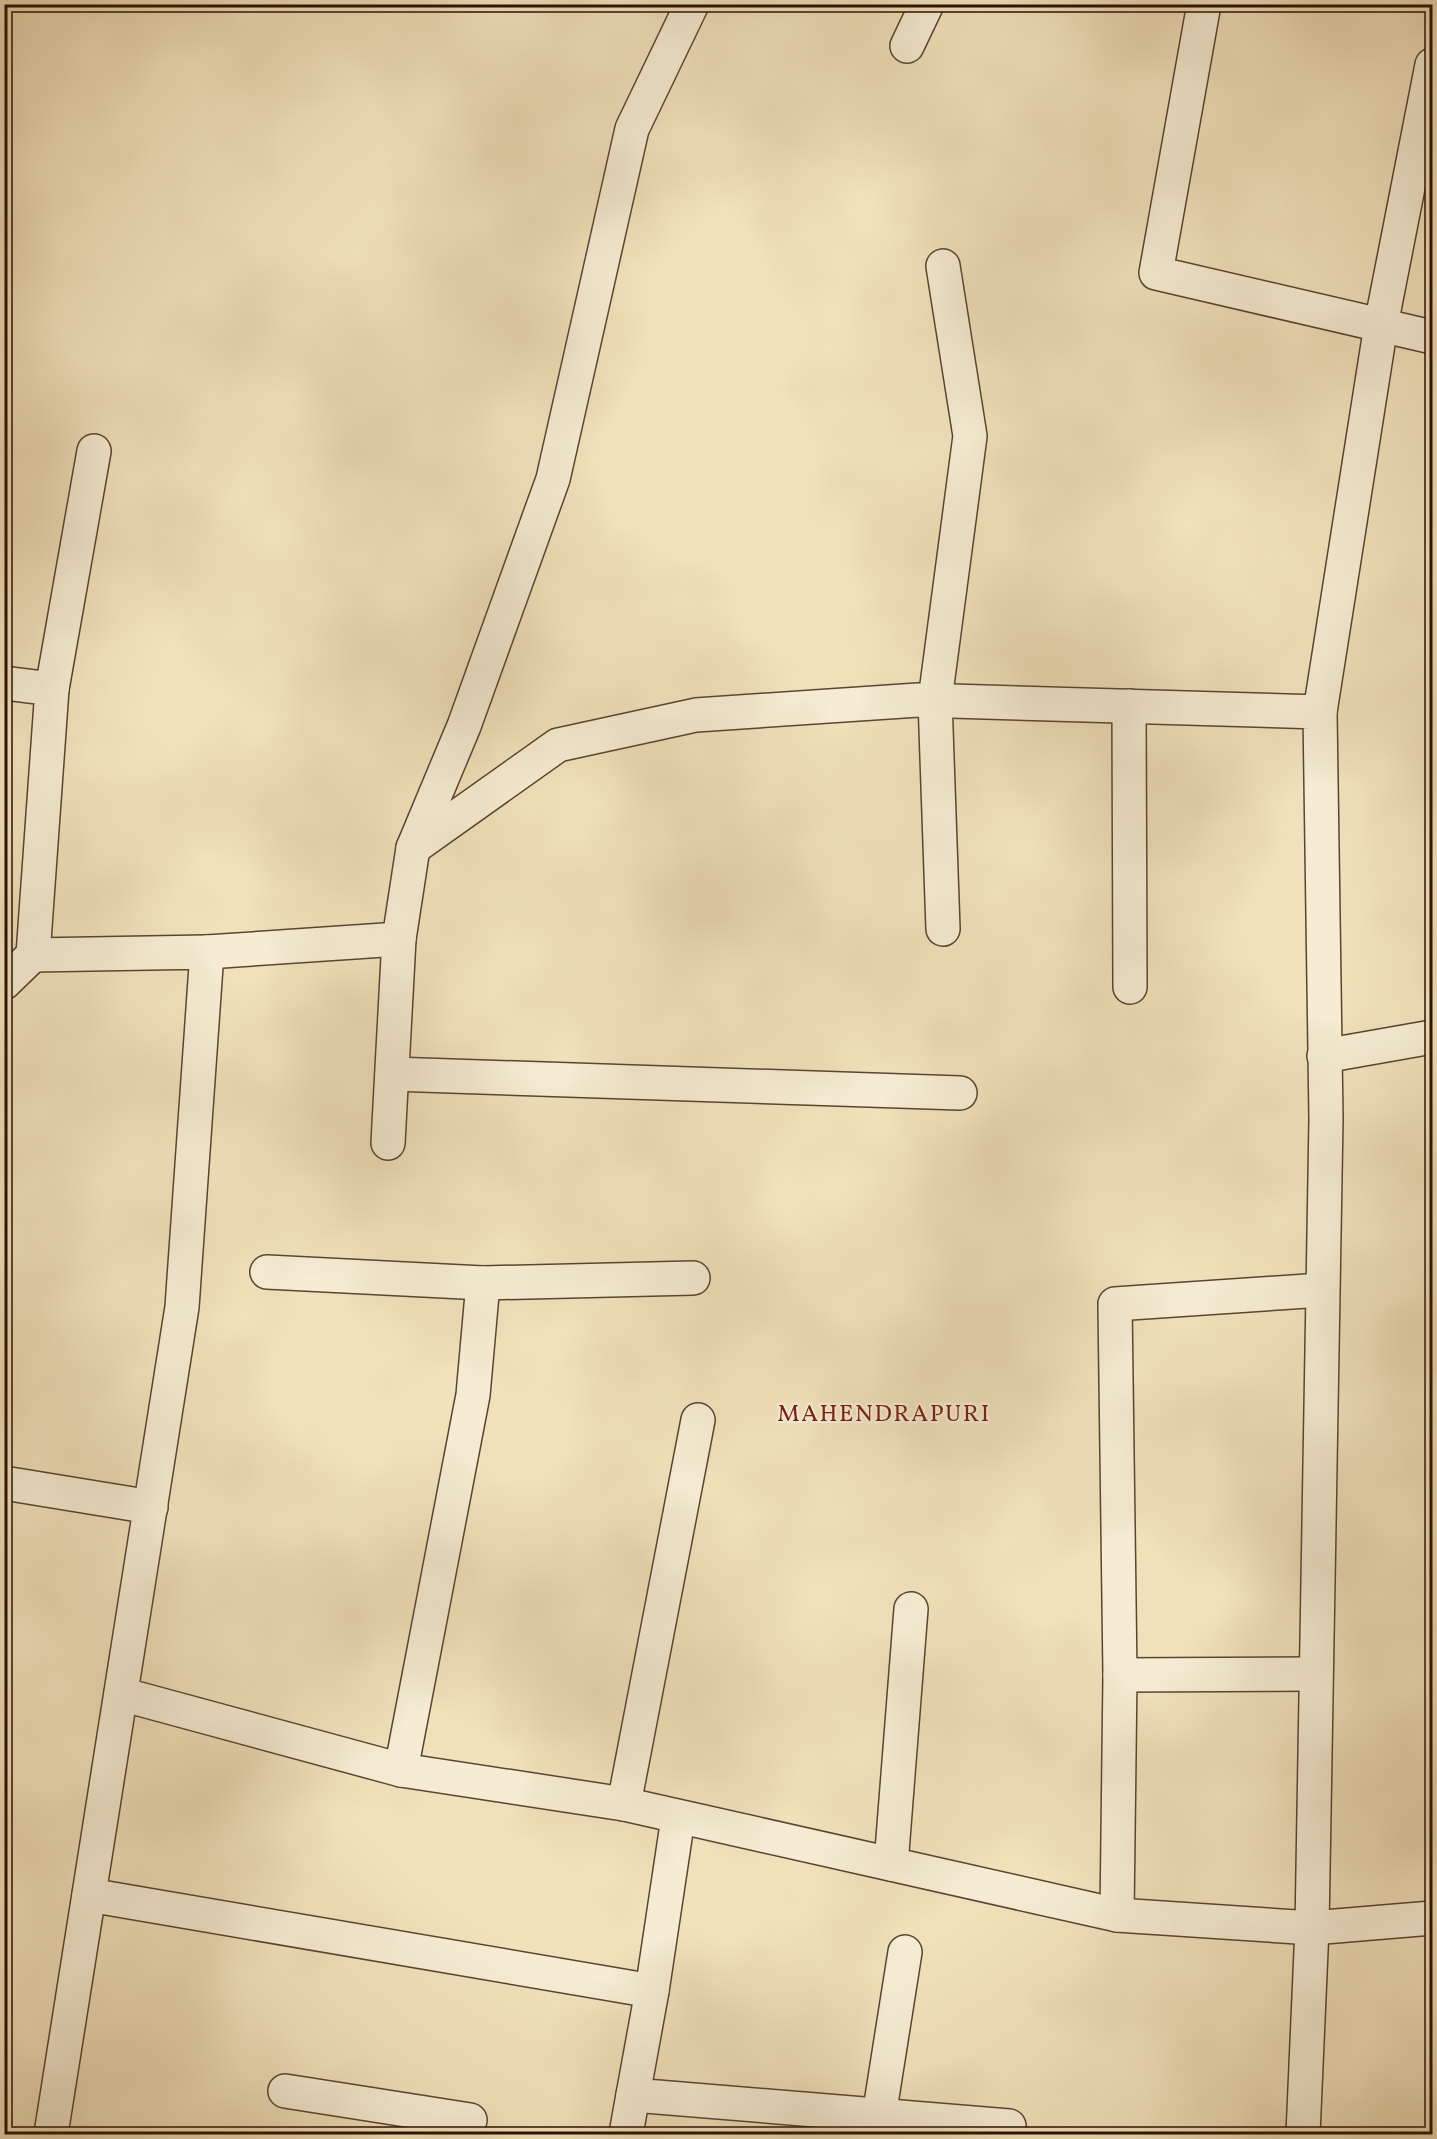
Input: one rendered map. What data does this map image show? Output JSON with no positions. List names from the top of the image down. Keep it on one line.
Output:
{"districts":["MAHENDRAPURI"]}
